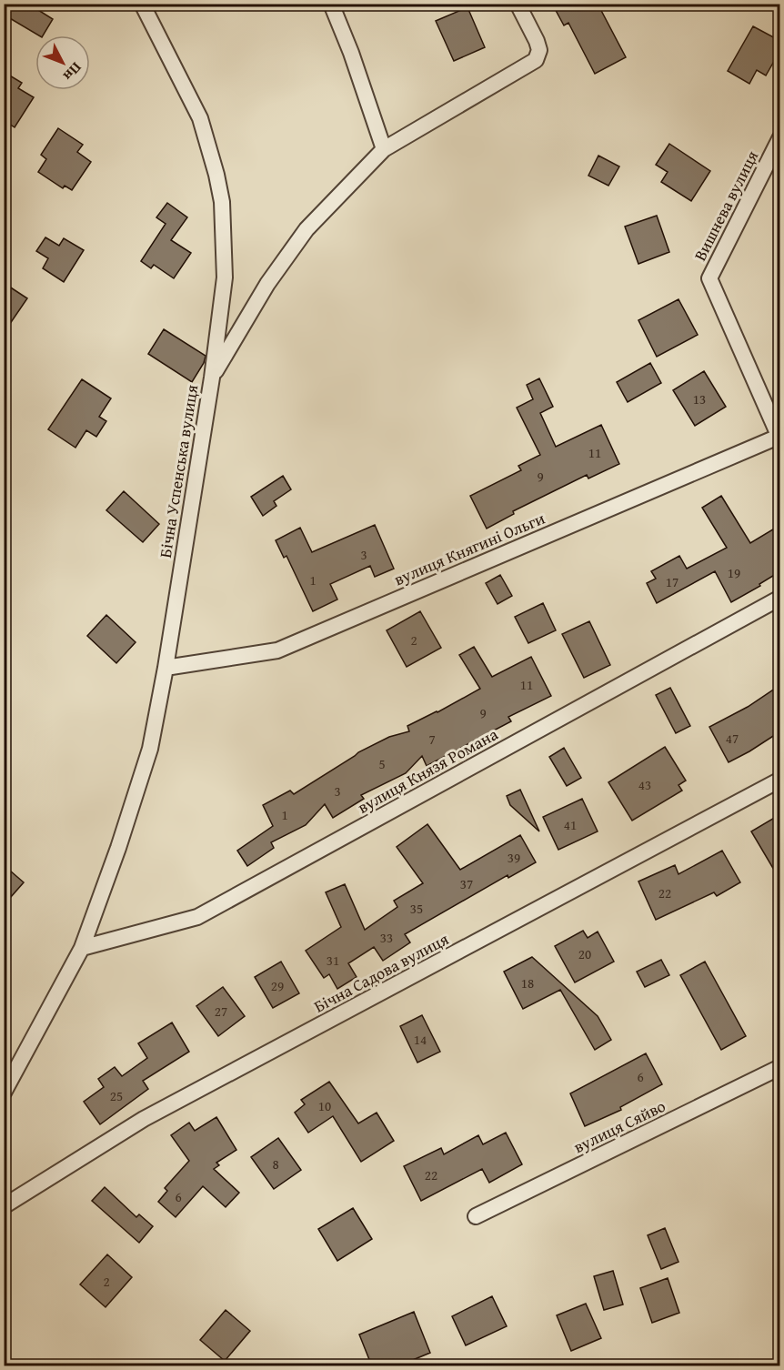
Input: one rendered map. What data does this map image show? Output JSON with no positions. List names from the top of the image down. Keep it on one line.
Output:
{"streets":{"street":["Вишнева вулиця","Бічна Успенська вулиця","вулиця Княгині Ольги","вулиця Князя Романа","Бічна Садова вулиця","вулиця Сяйво"]},"crossings":[["Вишнева вулиця","вулиця Княгині Ольги"],["Бічна Успенська вулиця","вулиця Княгині Ольги"],["Бічна Успенська вулиця","вулиця Князя Романа"]],"house_numbers":["13","11","9","3","19","1","17","2","11","9","47","7","5","43","3","1","41","39","37","22","35","33","20","31","18","29","27","14","6","25","10","8","22","6","2"],"north":"bottom right"}
